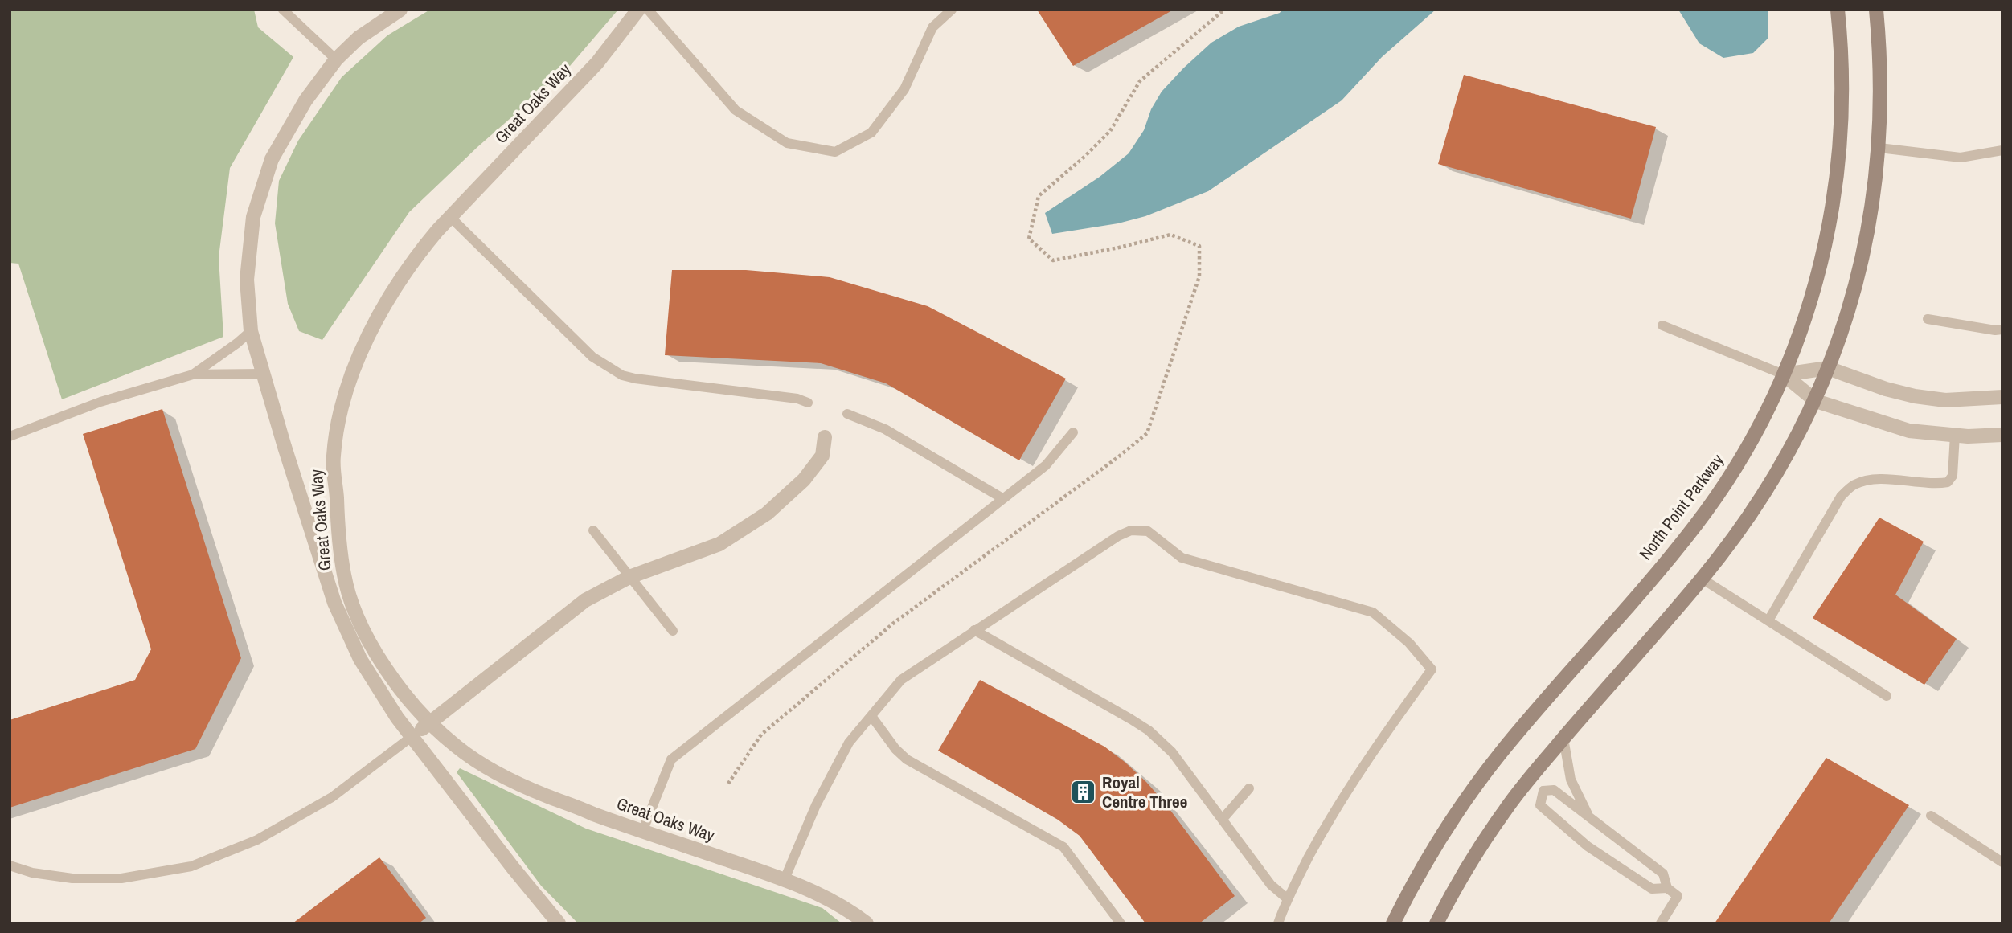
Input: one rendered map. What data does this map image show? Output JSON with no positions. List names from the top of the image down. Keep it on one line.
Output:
{"streets":{"street":["Great Oaks Way","North Point Parkway"]},"places":{"building":["Royal Centre Three"]}}
